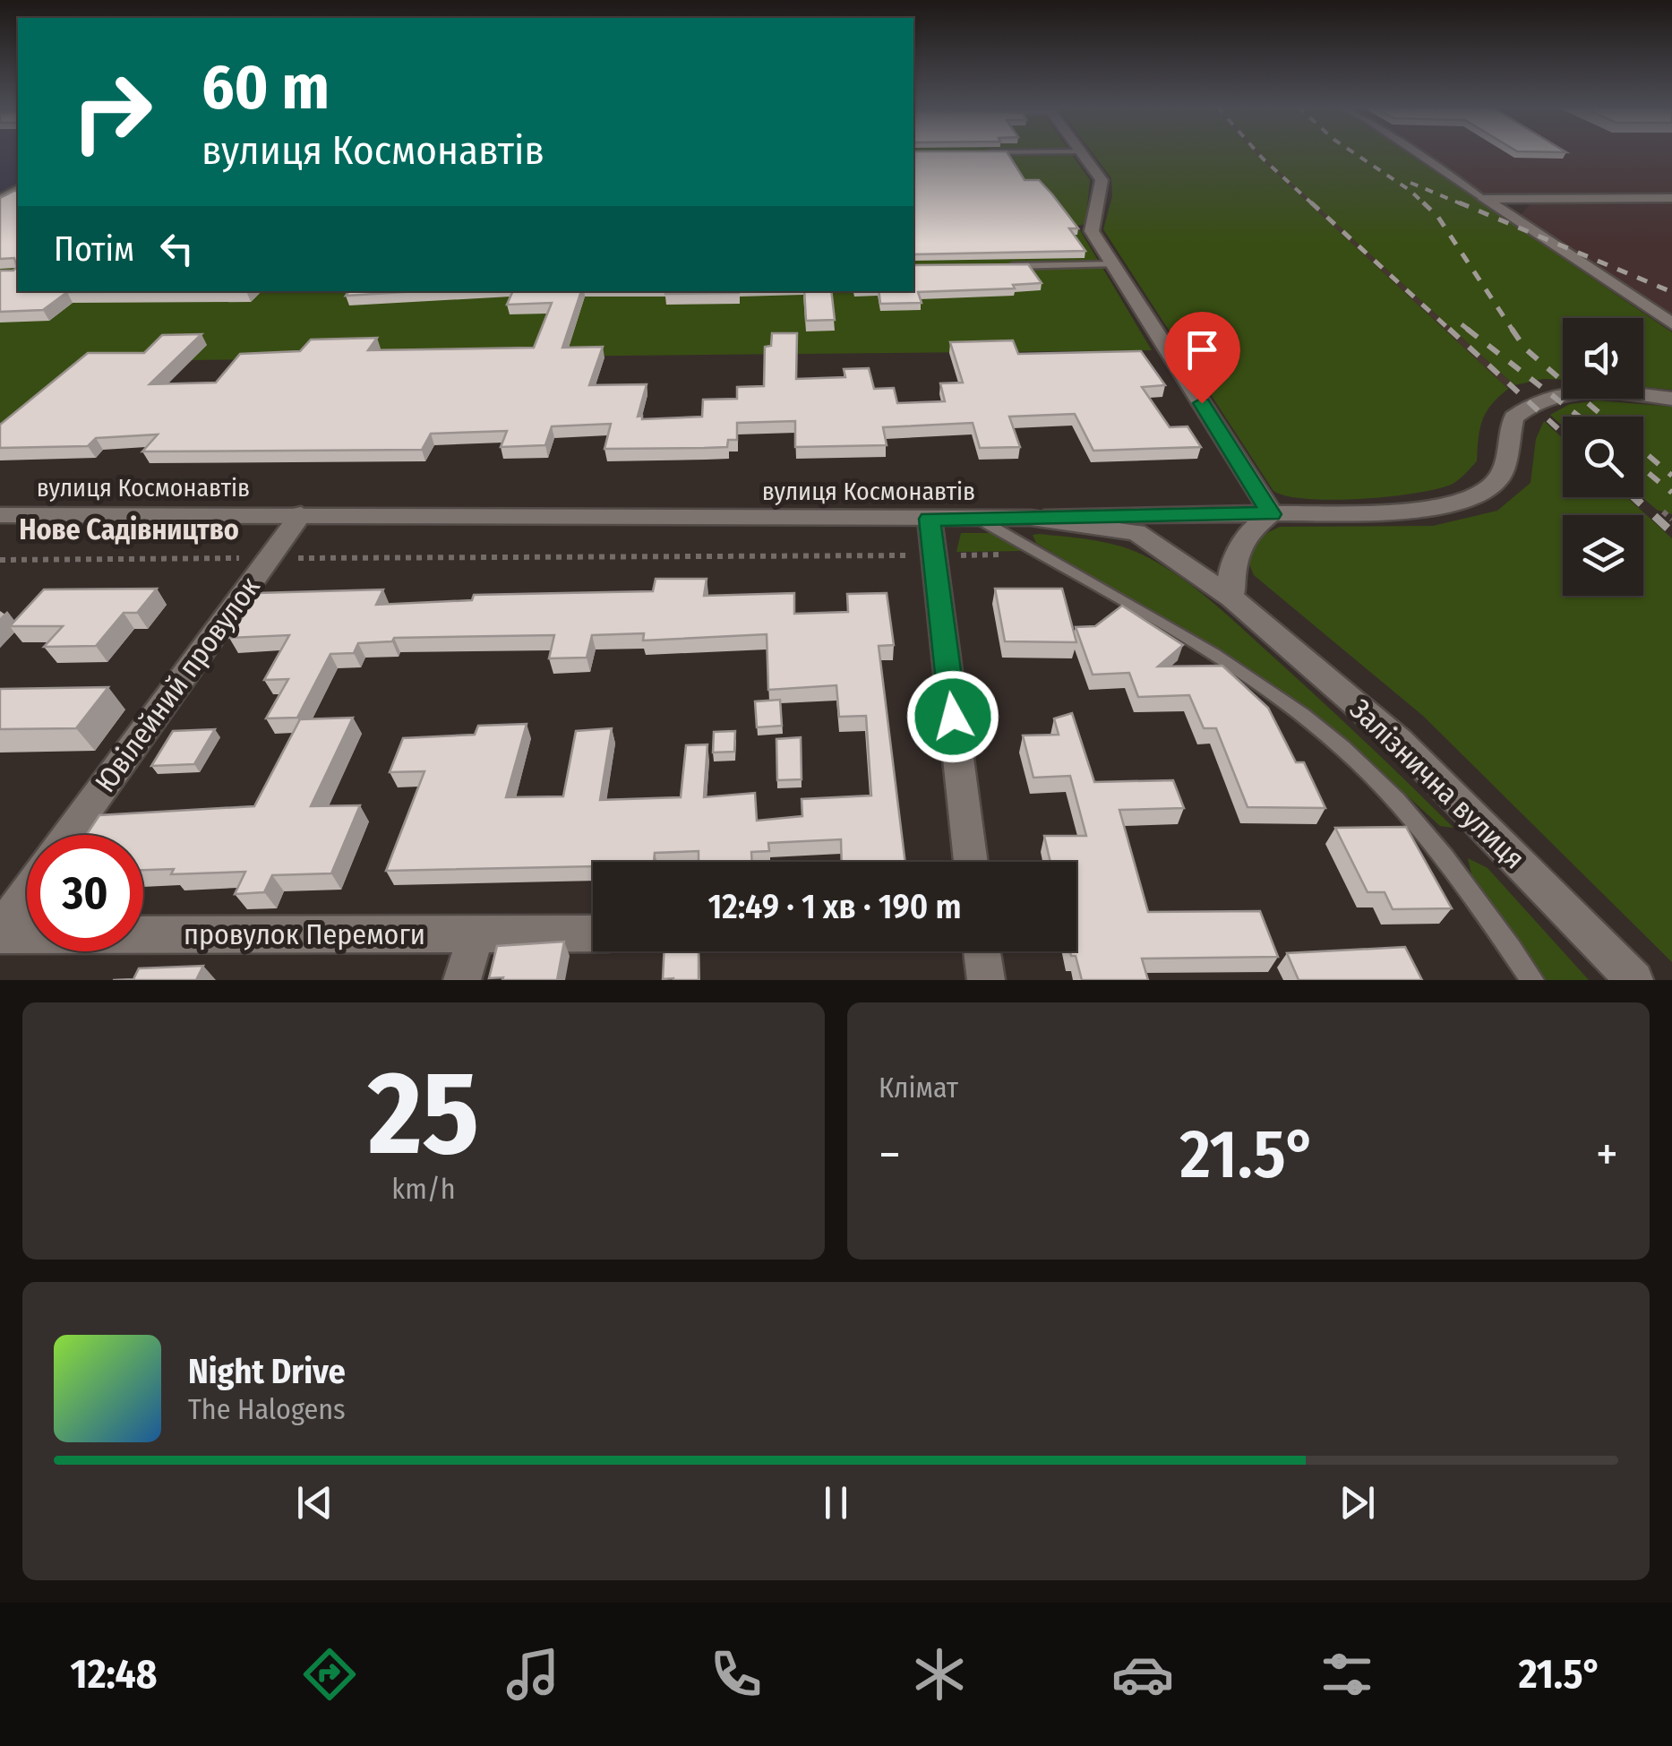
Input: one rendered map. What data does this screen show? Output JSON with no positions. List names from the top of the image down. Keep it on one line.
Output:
{"streets":{"street":["вулиця Космонавтів","Ювілейний провулок","Залізнична вулиця","провулок Перемоги"]},"crossings":[["вулиця Космонавтів","Ювілейний провулок"],["вулиця Космонавтів","Залізнична вулиця"]],"districts":["Нове Садівництво"],"page":{"turn":["60 m","вулиця Космонавтів"],"then":"Потім","limit":"30","trip":"12:49 · 1 хв · 190 m","tile":[["25","km/h"],"Клімат"],"heat":["−","21.5°","+"],"song":["Night Drive","The Halogens"],"tabs":["12:48","21.5°"]}}
